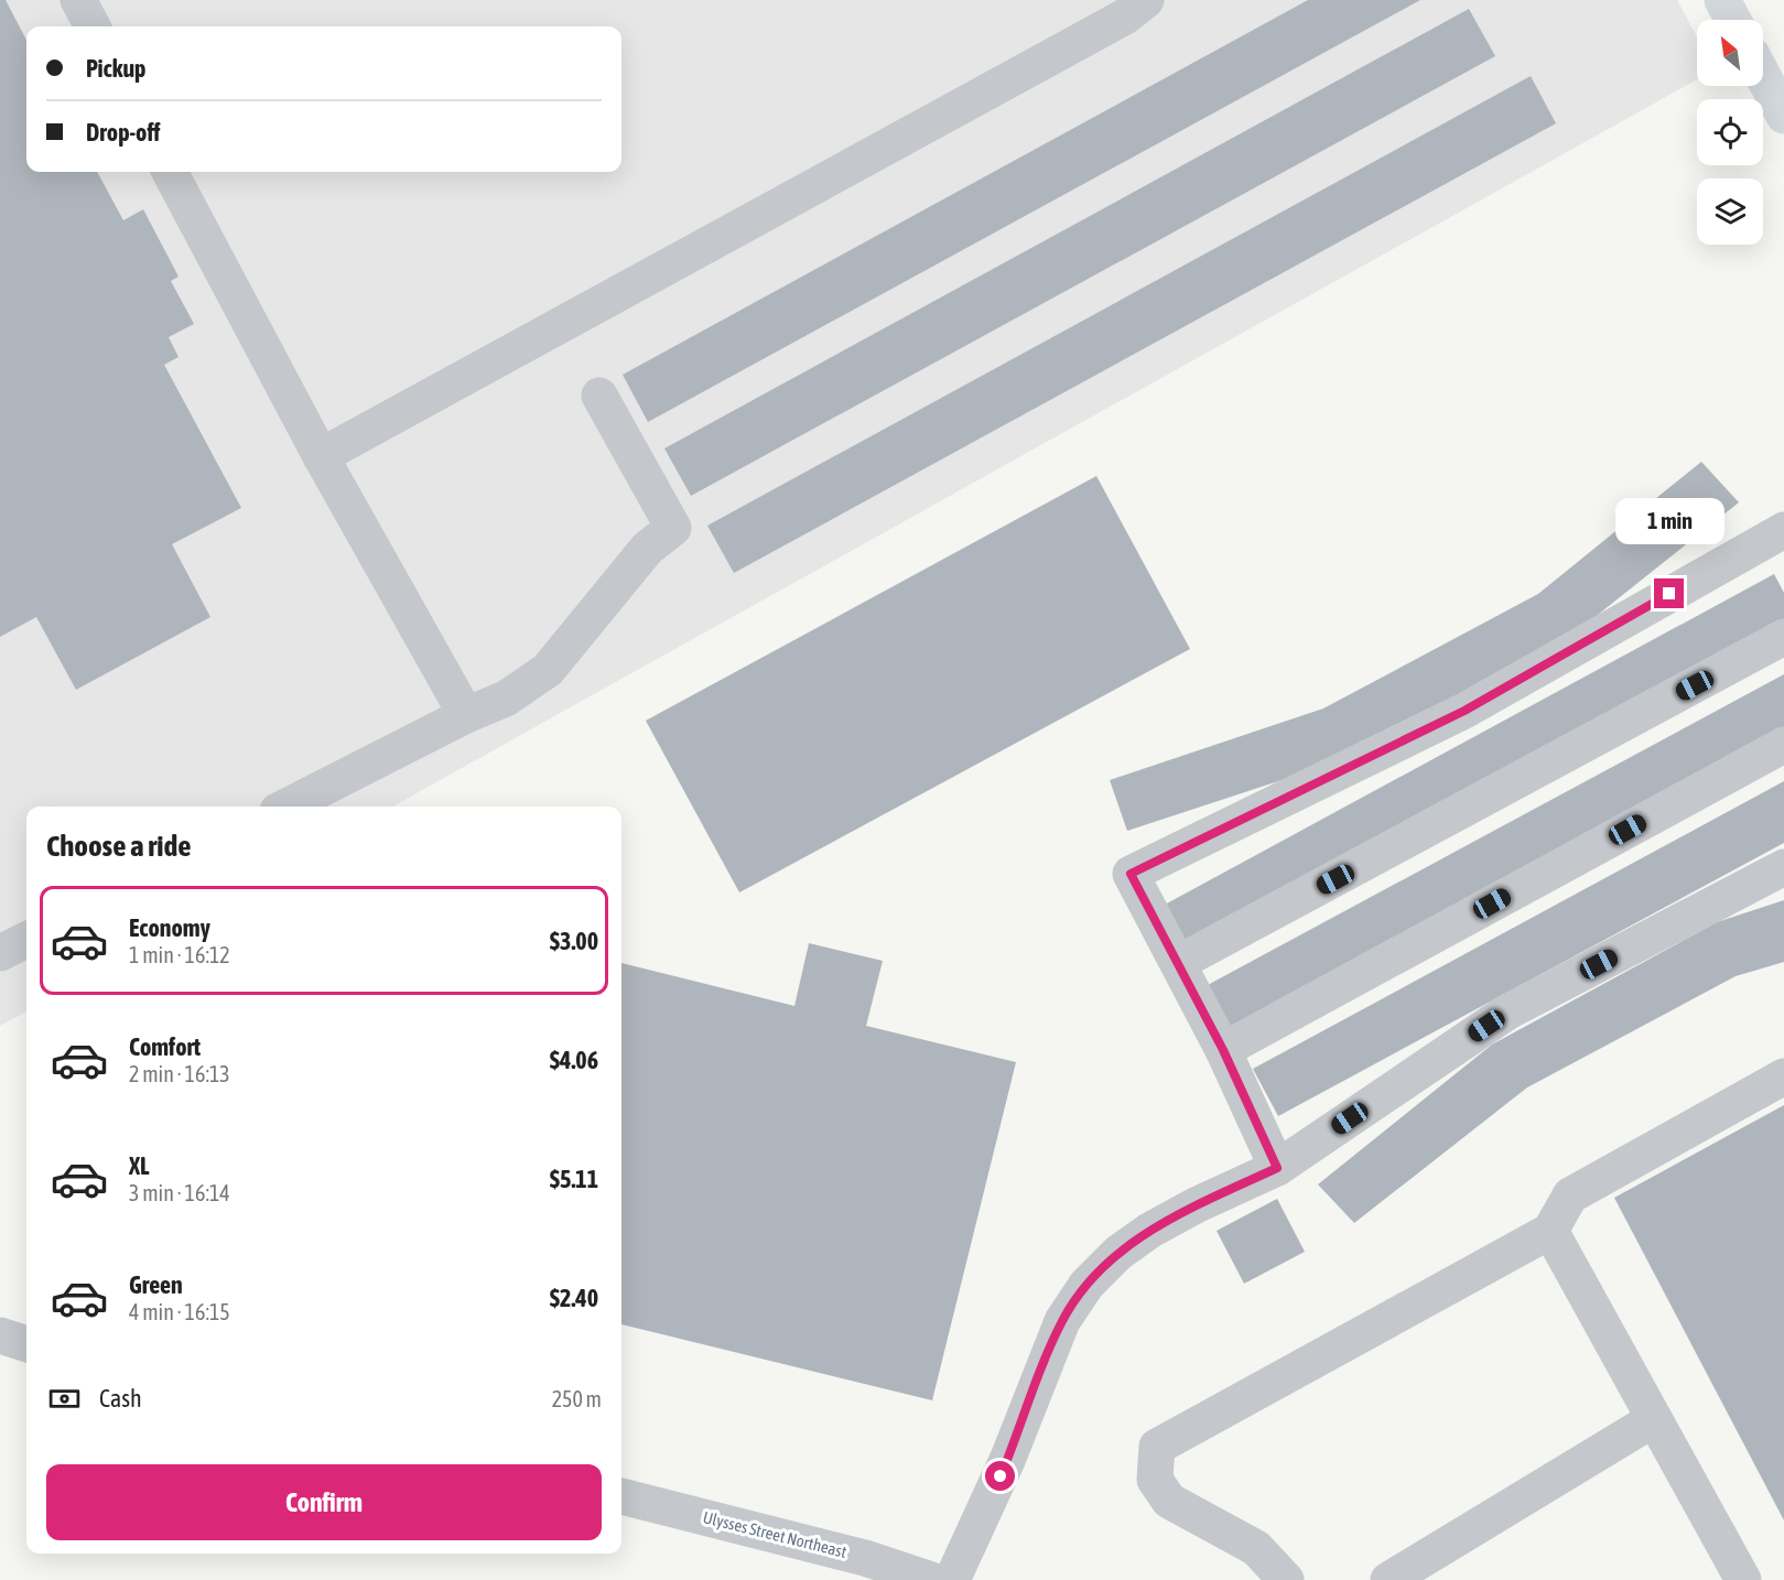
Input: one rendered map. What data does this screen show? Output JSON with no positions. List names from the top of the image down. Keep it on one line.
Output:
{"streets":{"street":["Ulysses Street Northeast"]},"north":"top left","page":{"banner":["Pickup","Drop-off"],"bubble":"1 min","heading":"Choose a ride","list":[{"name":"Economy","note":"1 min · 16:12","value":"$3.00"},{"name":"Comfort","note":"2 min · 16:13","value":"$4.06"},{"name":"XL","note":"3 min · 16:14","value":"$5.11"},{"name":"Green","note":"4 min · 16:15","value":"$2.40"}],"pay":["Cash","250 m"],"buttons":"Confirm"}}
